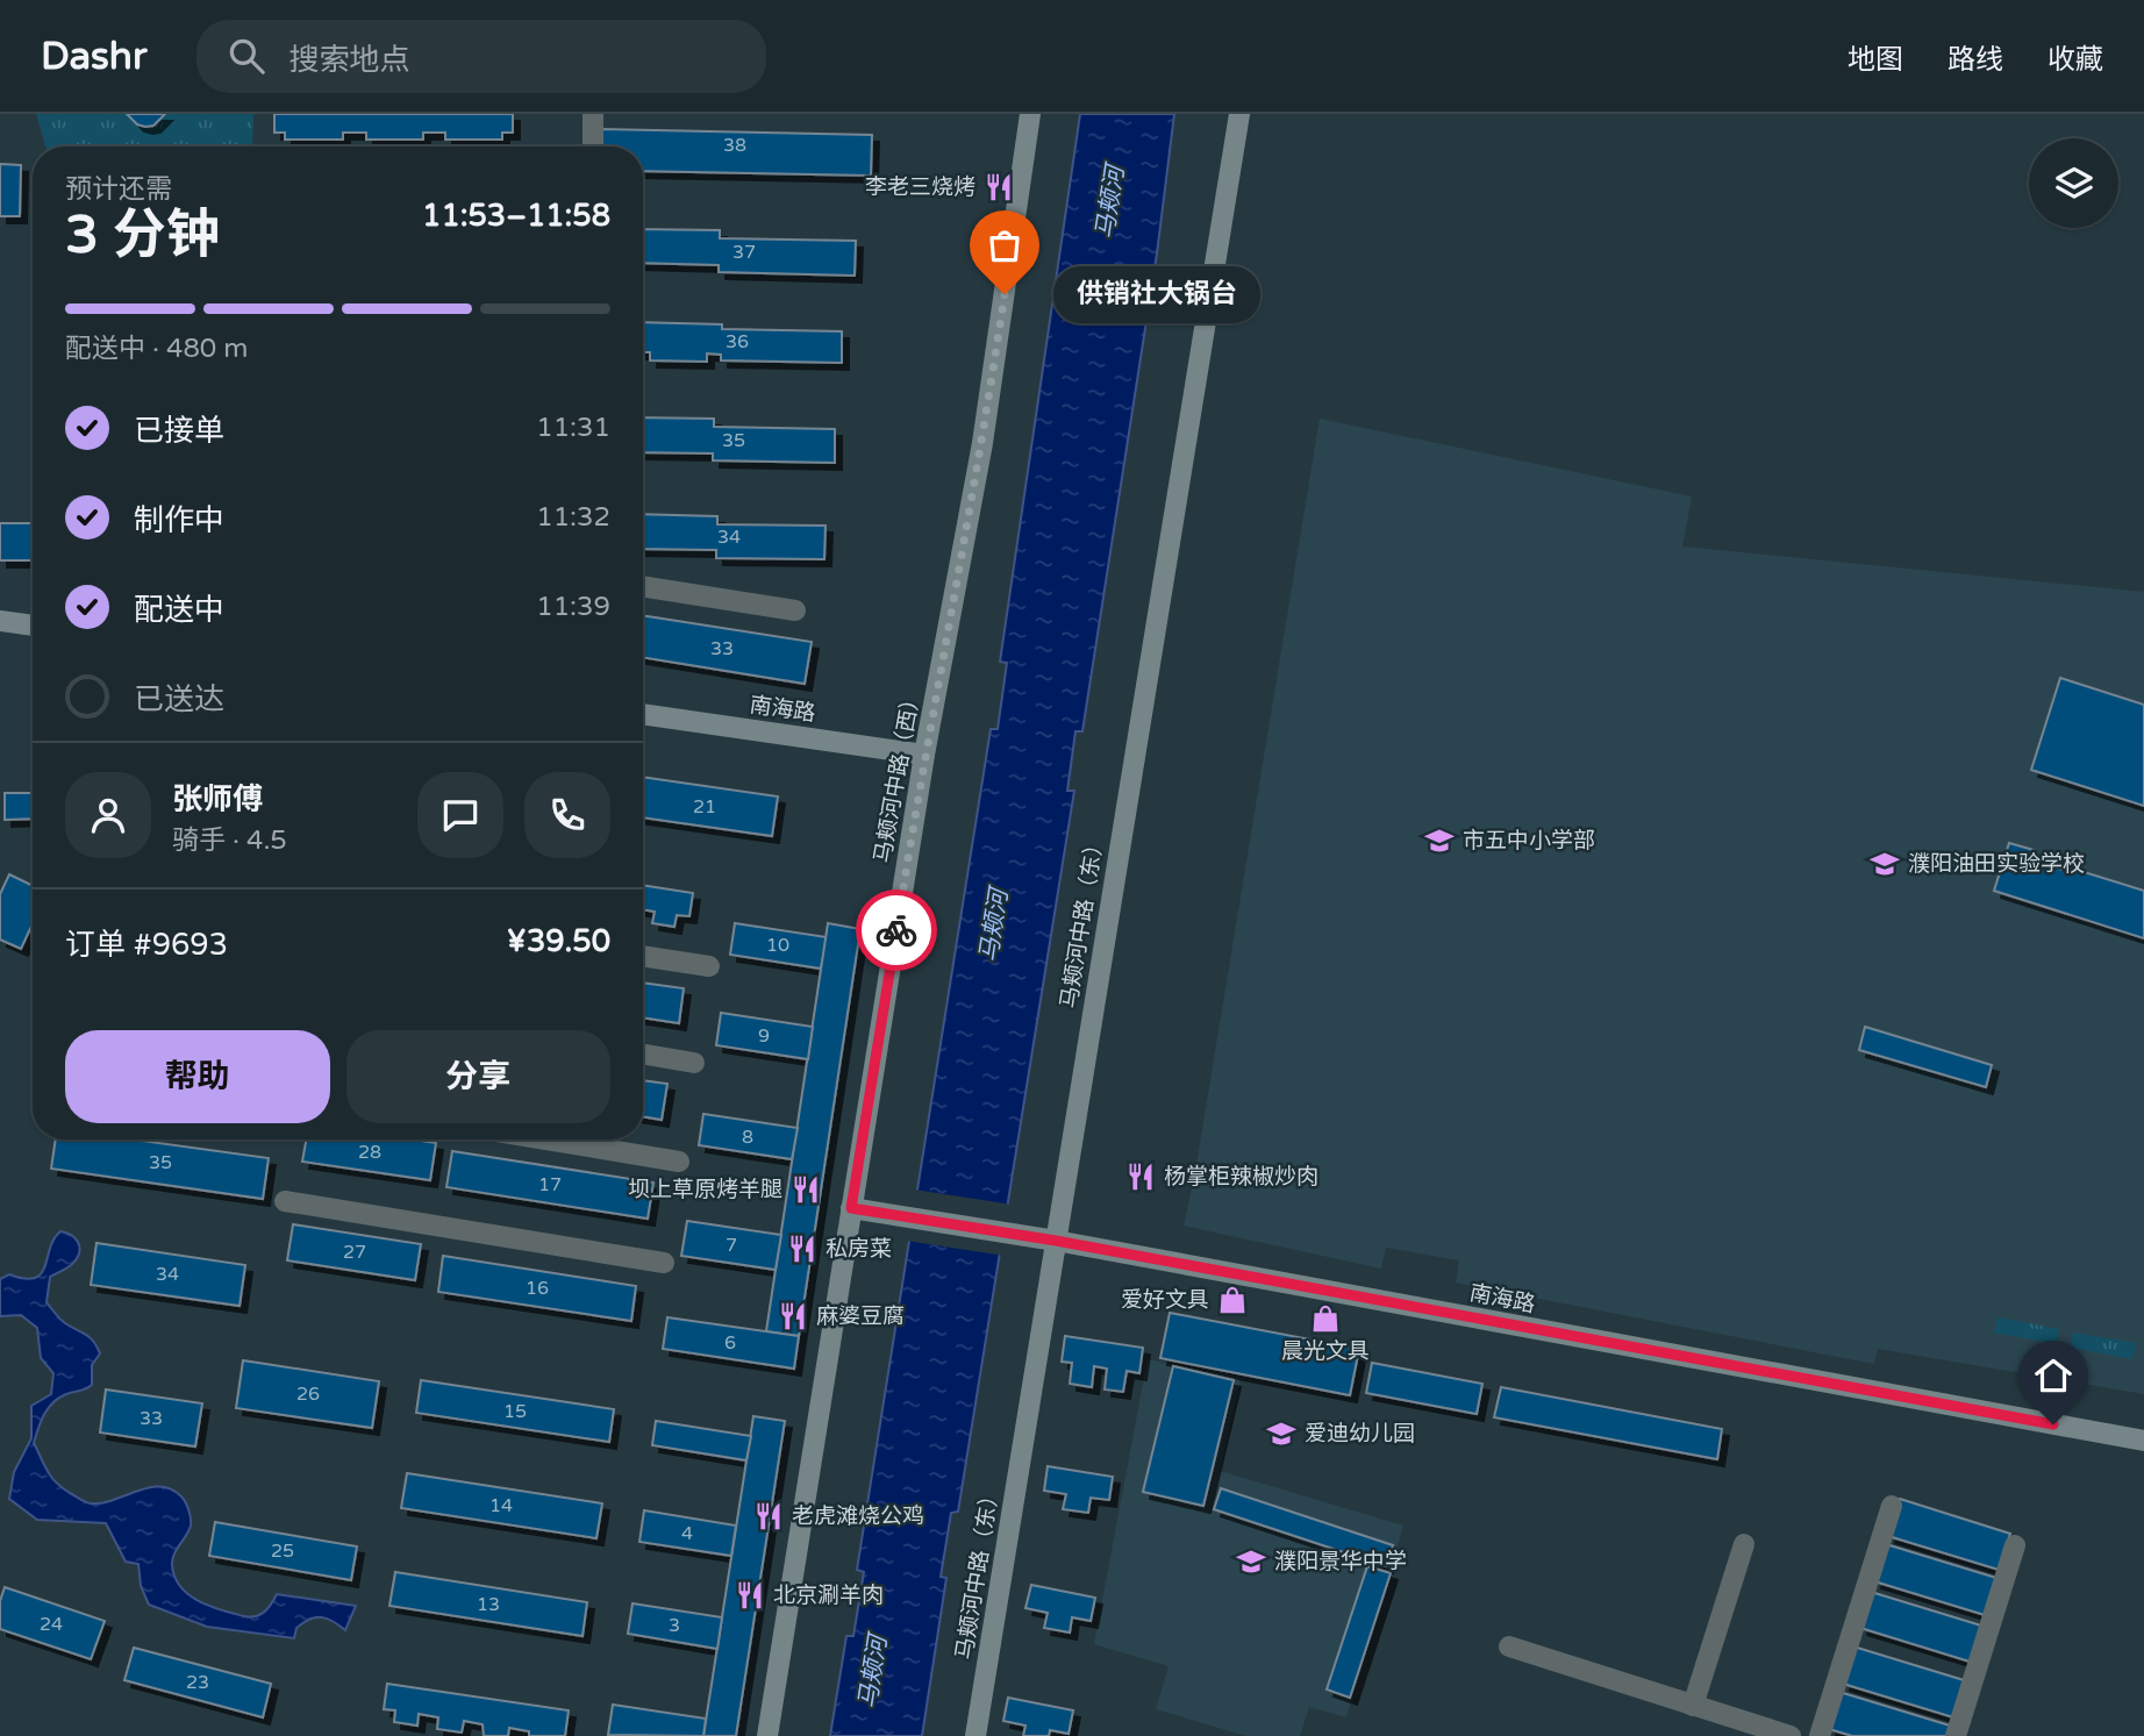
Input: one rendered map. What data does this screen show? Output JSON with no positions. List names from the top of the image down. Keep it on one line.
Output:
{"streets":{"street":["南海路","马颊河中路（西）","马颊河中路（东）"]},"crossings":[["南海路","马颊河中路（西）"],["南海路","马颊河中路（东）"]],"water":["马颊河"],"places":{"restaurant":["李老三烧烤","杨掌柜辣椒炒肉","坝上草原烤羊腿","私房菜","麻婆豆腐","老虎滩烧公鸡","北京涮羊肉"],"other":["供销社大锅台"],"school or university":["市五中小学部","濮阳油田实验学校","爱迪幼儿园","濮阳景华中学"],"shop":["爱好文具","晨光文具"]},"house_numbers":["38","37","36","35","34","33","21","10","9","8","28","35","17","7","27","34","16","6","26","15","33","14","4","25","13","24","3","23"],"page":{"header":"Dashr","search":"搜索地点","nav":["地图","路线","收藏"],"heading":["3 分钟","预计还需","11:53–11:58"],"panel":["张师傅","骑手 · 4.5","订单 #9693","¥39.50"],"bubble":"供销社大锅台","bar":"配送中 · 480 m","list":[["已接单","11:31"],["制作中","11:32"],["配送中","11:39"],"已送达"],"buttons":["帮助","分享"]}}
